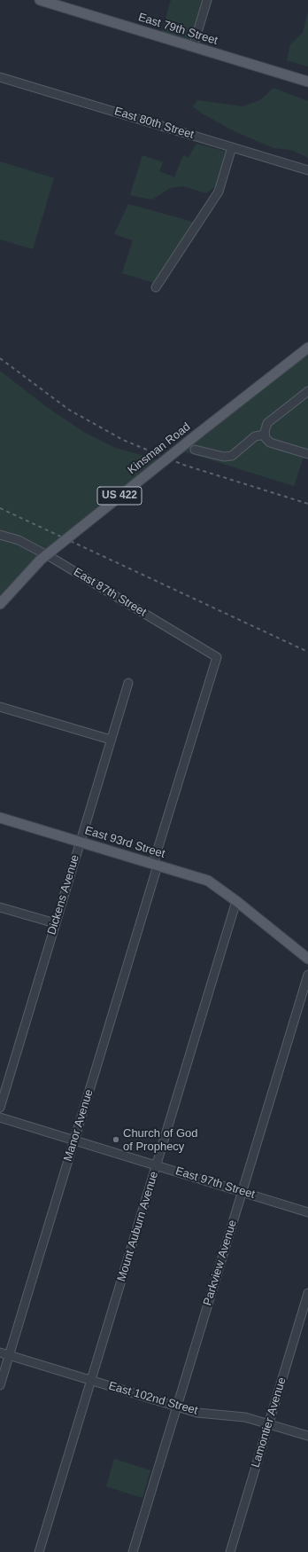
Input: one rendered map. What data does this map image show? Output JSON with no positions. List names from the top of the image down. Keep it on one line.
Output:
{"streets":{"main road":["East 79th Street","Kinsman Road","US 422","East 93rd Street"],"street":["East 80th Street","East 87th Street","Dickens Avenue","Manor Avenue","East 97th Street","Mount Auburn Avenue","Parkview Avenue","East 102nd Street","Lamontier Avenue"]},"crossings":[["East 87th Street","Manor Avenue"],["East 93rd Street","Dickens Avenue"],["East 93rd Street","Manor Avenue"],["East 93rd Street","Mount Auburn Avenue"],["Manor Avenue","East 97th Street"],["Manor Avenue","East 102nd Street"],["East 97th Street","Mount Auburn Avenue"],["East 97th Street","Parkview Avenue"],["Mount Auburn Avenue","East 102nd Street"],["Parkview Avenue","East 102nd Street"],["East 102nd Street","Lamontier Avenue"]],"places":["Church of God of Prophecy"]}
